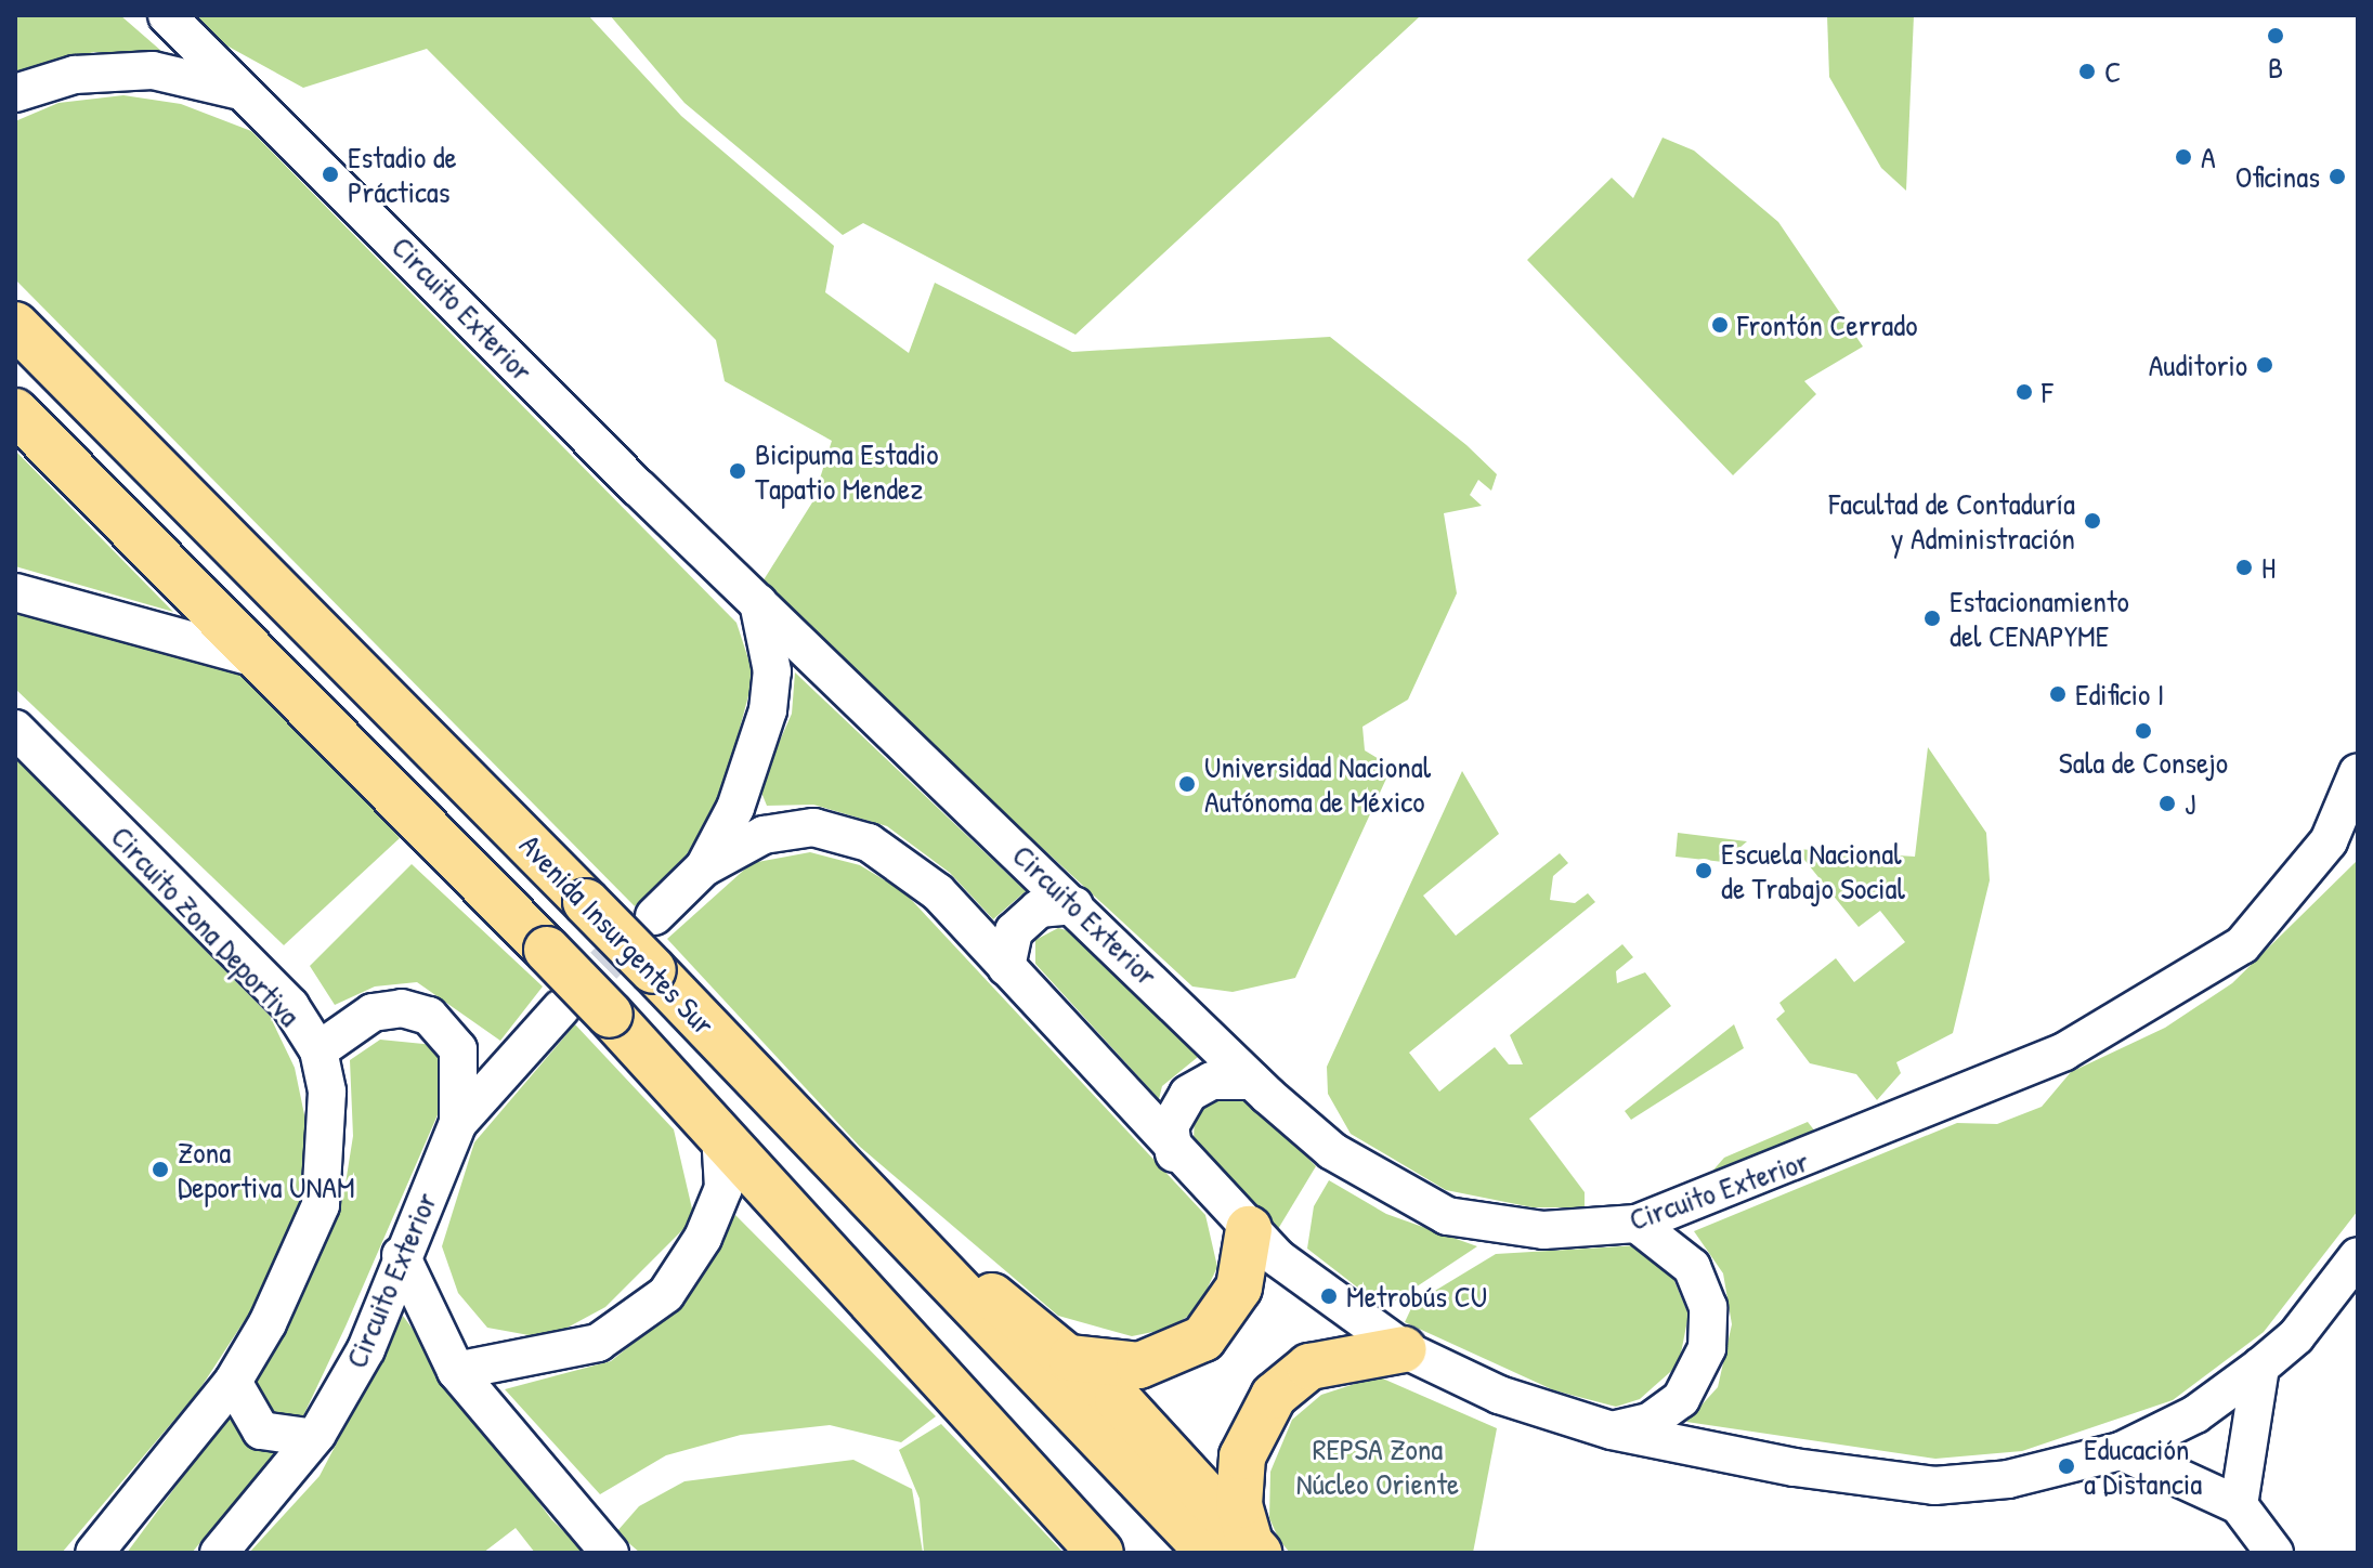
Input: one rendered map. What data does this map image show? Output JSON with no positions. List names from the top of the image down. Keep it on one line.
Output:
{"streets":{"main road":["Avenida Insurgentes Sur"],"street":["Circuito Exterior","Circuito Zona Deportiva"]},"parks":["REPSA Zona Núcleo Oriente"],"places":["B","C","A","Estadio de Prácticas","Oficinas","Frontón Cerrado","Auditorio","F","Bicipuma Estadio Tapatio Mendez","Facultad de Contaduría y Administración","H","Estacionamiento del CENAPYME","Edificio I","Sala de Consejo","Universidad Nacional Autónoma de México","J","Escuela Nacional de Trabajo Social","Zona Deportiva UNAM","Metrobús CU","Educación a Distancia"]}
